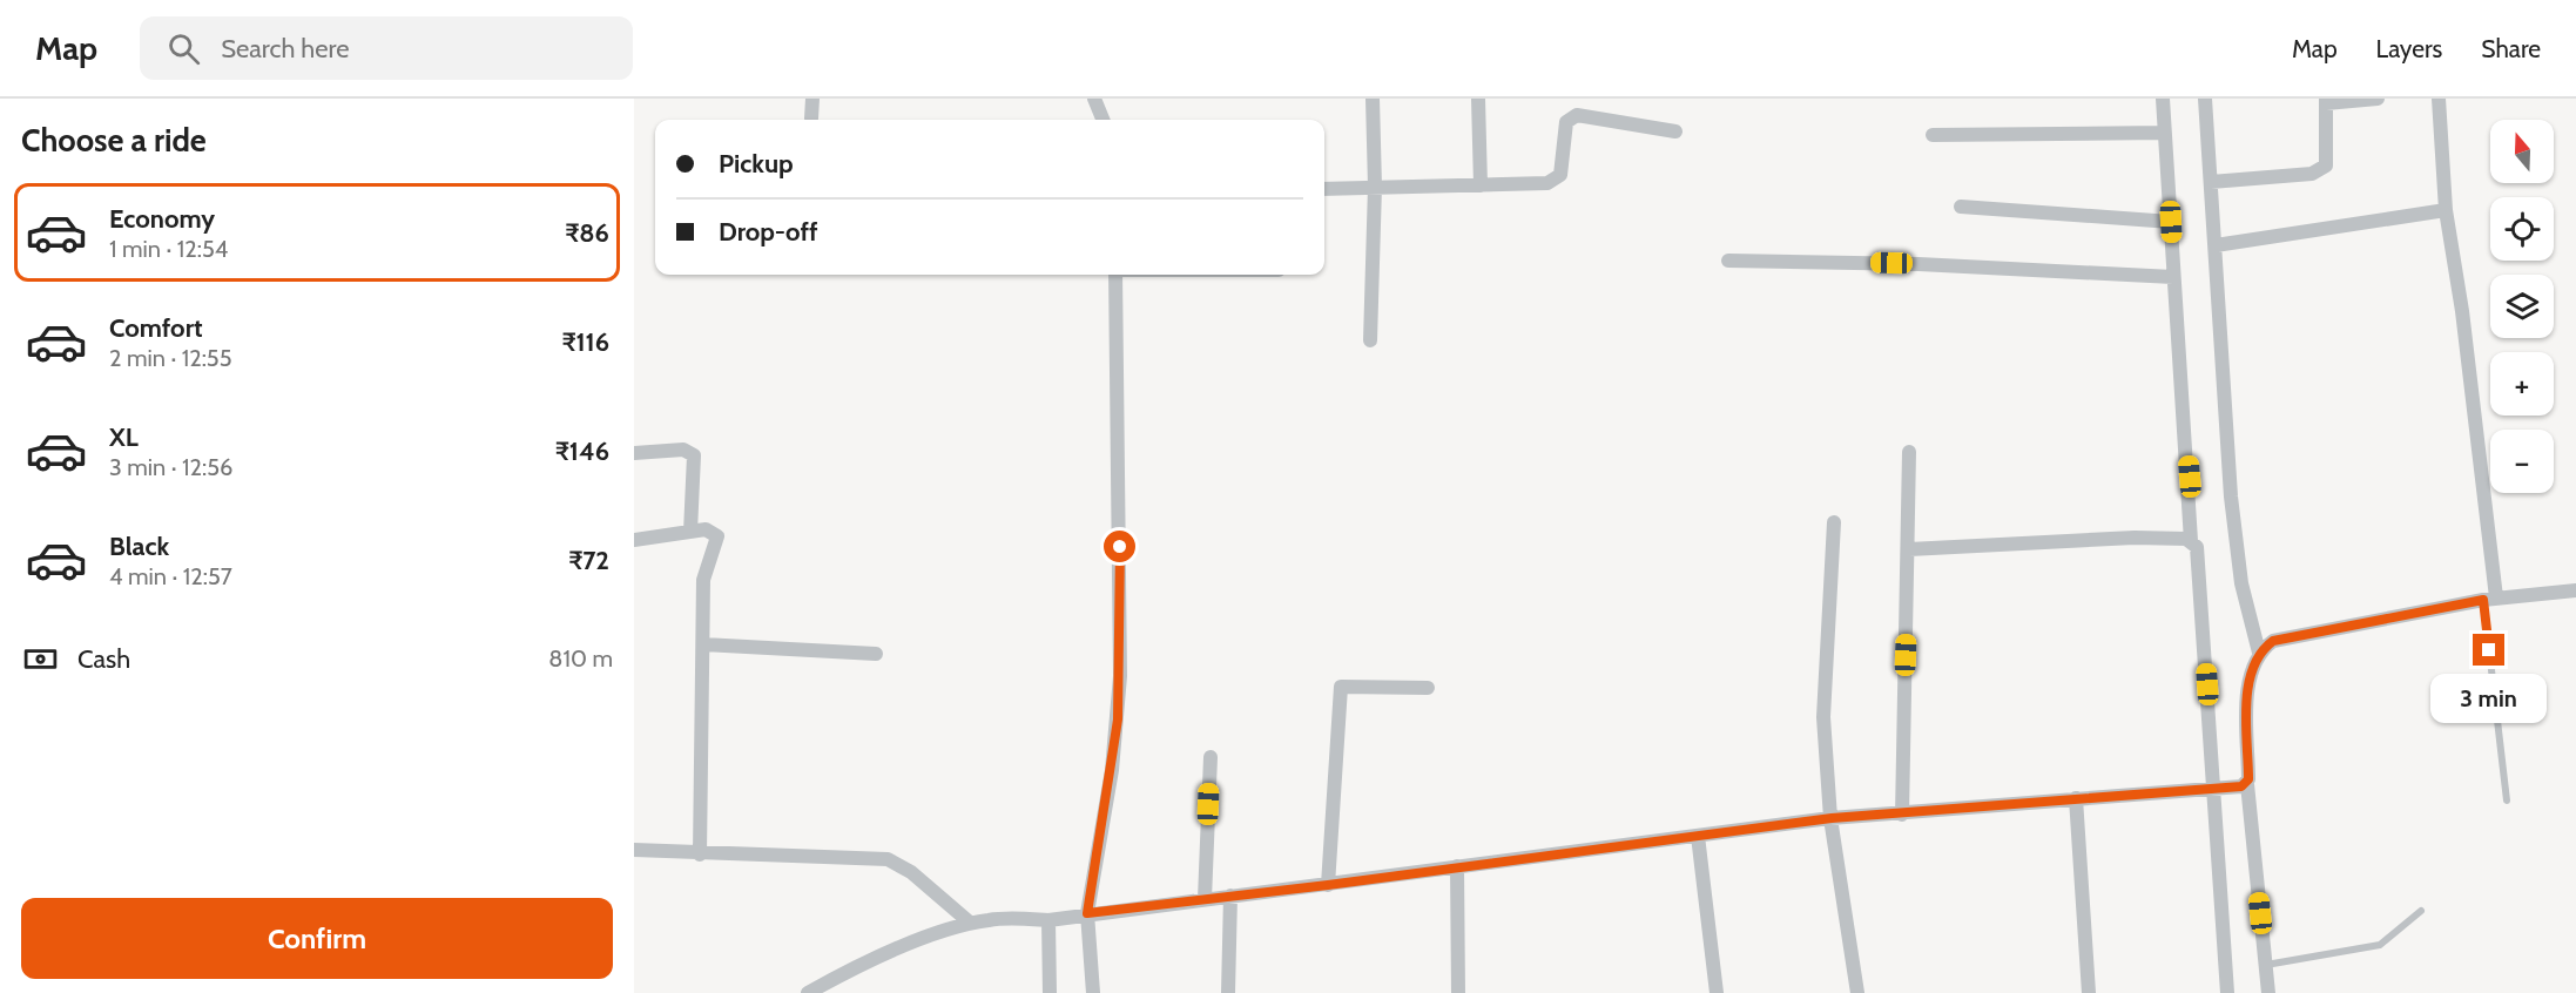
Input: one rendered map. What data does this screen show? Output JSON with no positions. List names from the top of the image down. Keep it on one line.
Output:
{"north":"top","page":{"header":"Map","search":"Search here","nav":["Map","Layers","Share"],"heading":"Choose a ride","map_buttons":["+","−"],"banner":["Pickup","Drop-off"],"list":[{"name":"Economy","note":"1 min · 12:54","value":"₹86"},{"name":"Comfort","note":"2 min · 12:55","value":"₹116"},{"name":"XL","note":"3 min · 12:56","value":"₹146"},{"name":"Black","note":"4 min · 12:57","value":"₹72"}],"pay":["Cash","810 m"],"bubble":"3 min","buttons":"Confirm"}}
